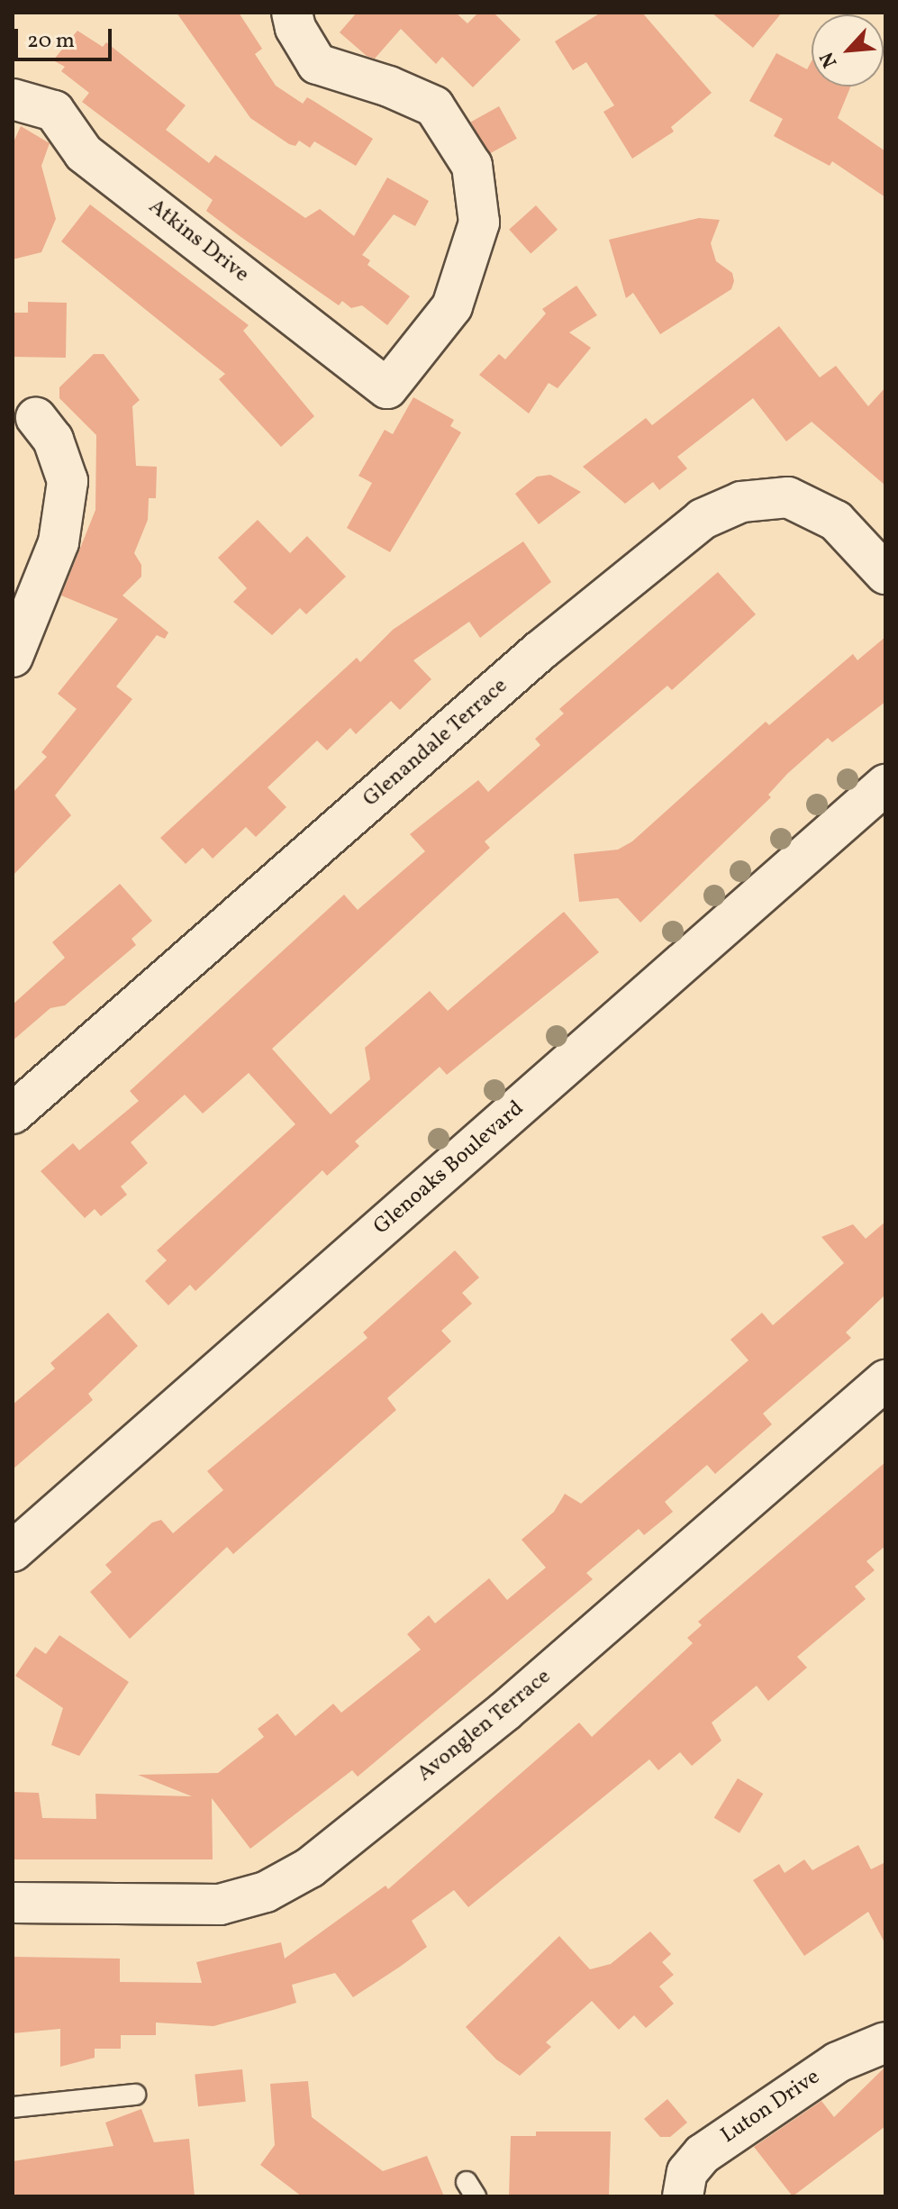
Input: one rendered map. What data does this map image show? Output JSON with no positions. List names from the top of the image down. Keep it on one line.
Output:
{"streets":{"street":["Atkins Drive","Glenandale Terrace","Glenoaks Boulevard","Avonglen Terrace","Luton Drive"]},"scale_bar":"20 m","north":"bottom left"}
